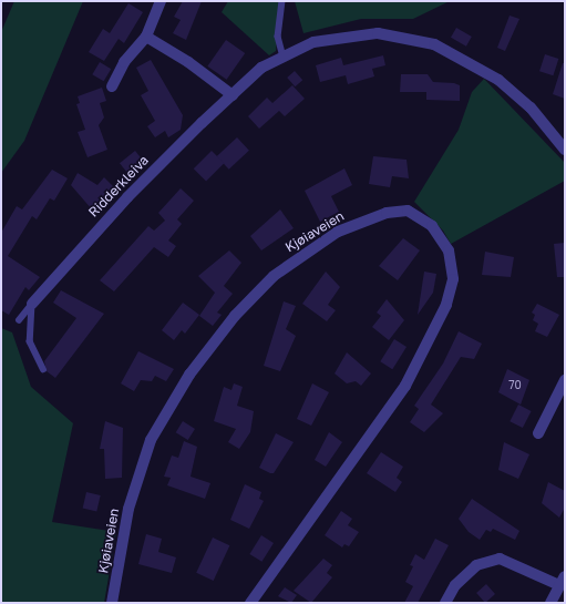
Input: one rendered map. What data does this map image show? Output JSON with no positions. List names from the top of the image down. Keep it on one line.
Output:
{"streets":{"street":["Ridderkleiva","Kjøiaveien"]},"house_numbers":["70"]}
